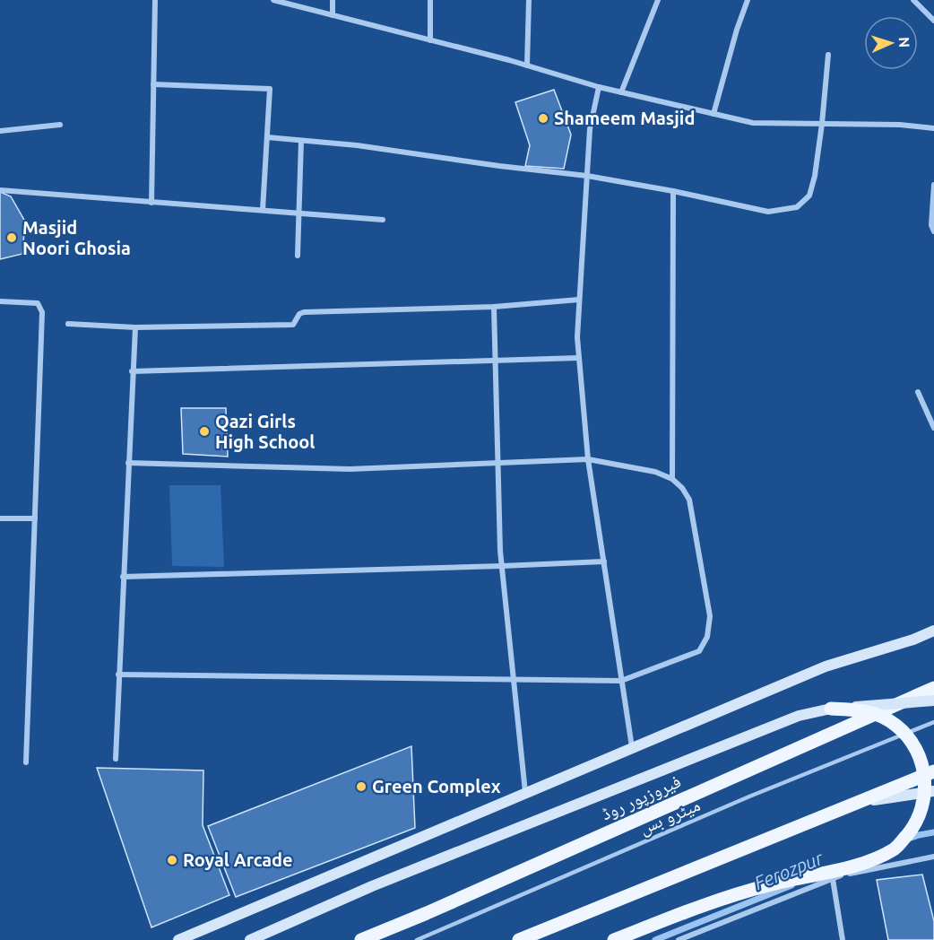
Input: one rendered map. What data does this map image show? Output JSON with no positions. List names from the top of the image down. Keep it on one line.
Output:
{"streets":{"main road":["فیروزپور روڈ"],"lane":["میٹرو بس"]},"water":["Ferozpur"],"places":["Shameem Masjid","Masjid Noori Ghosia","Qazi Girls High School","Green Complex","Royal Arcade"],"north":"right"}
